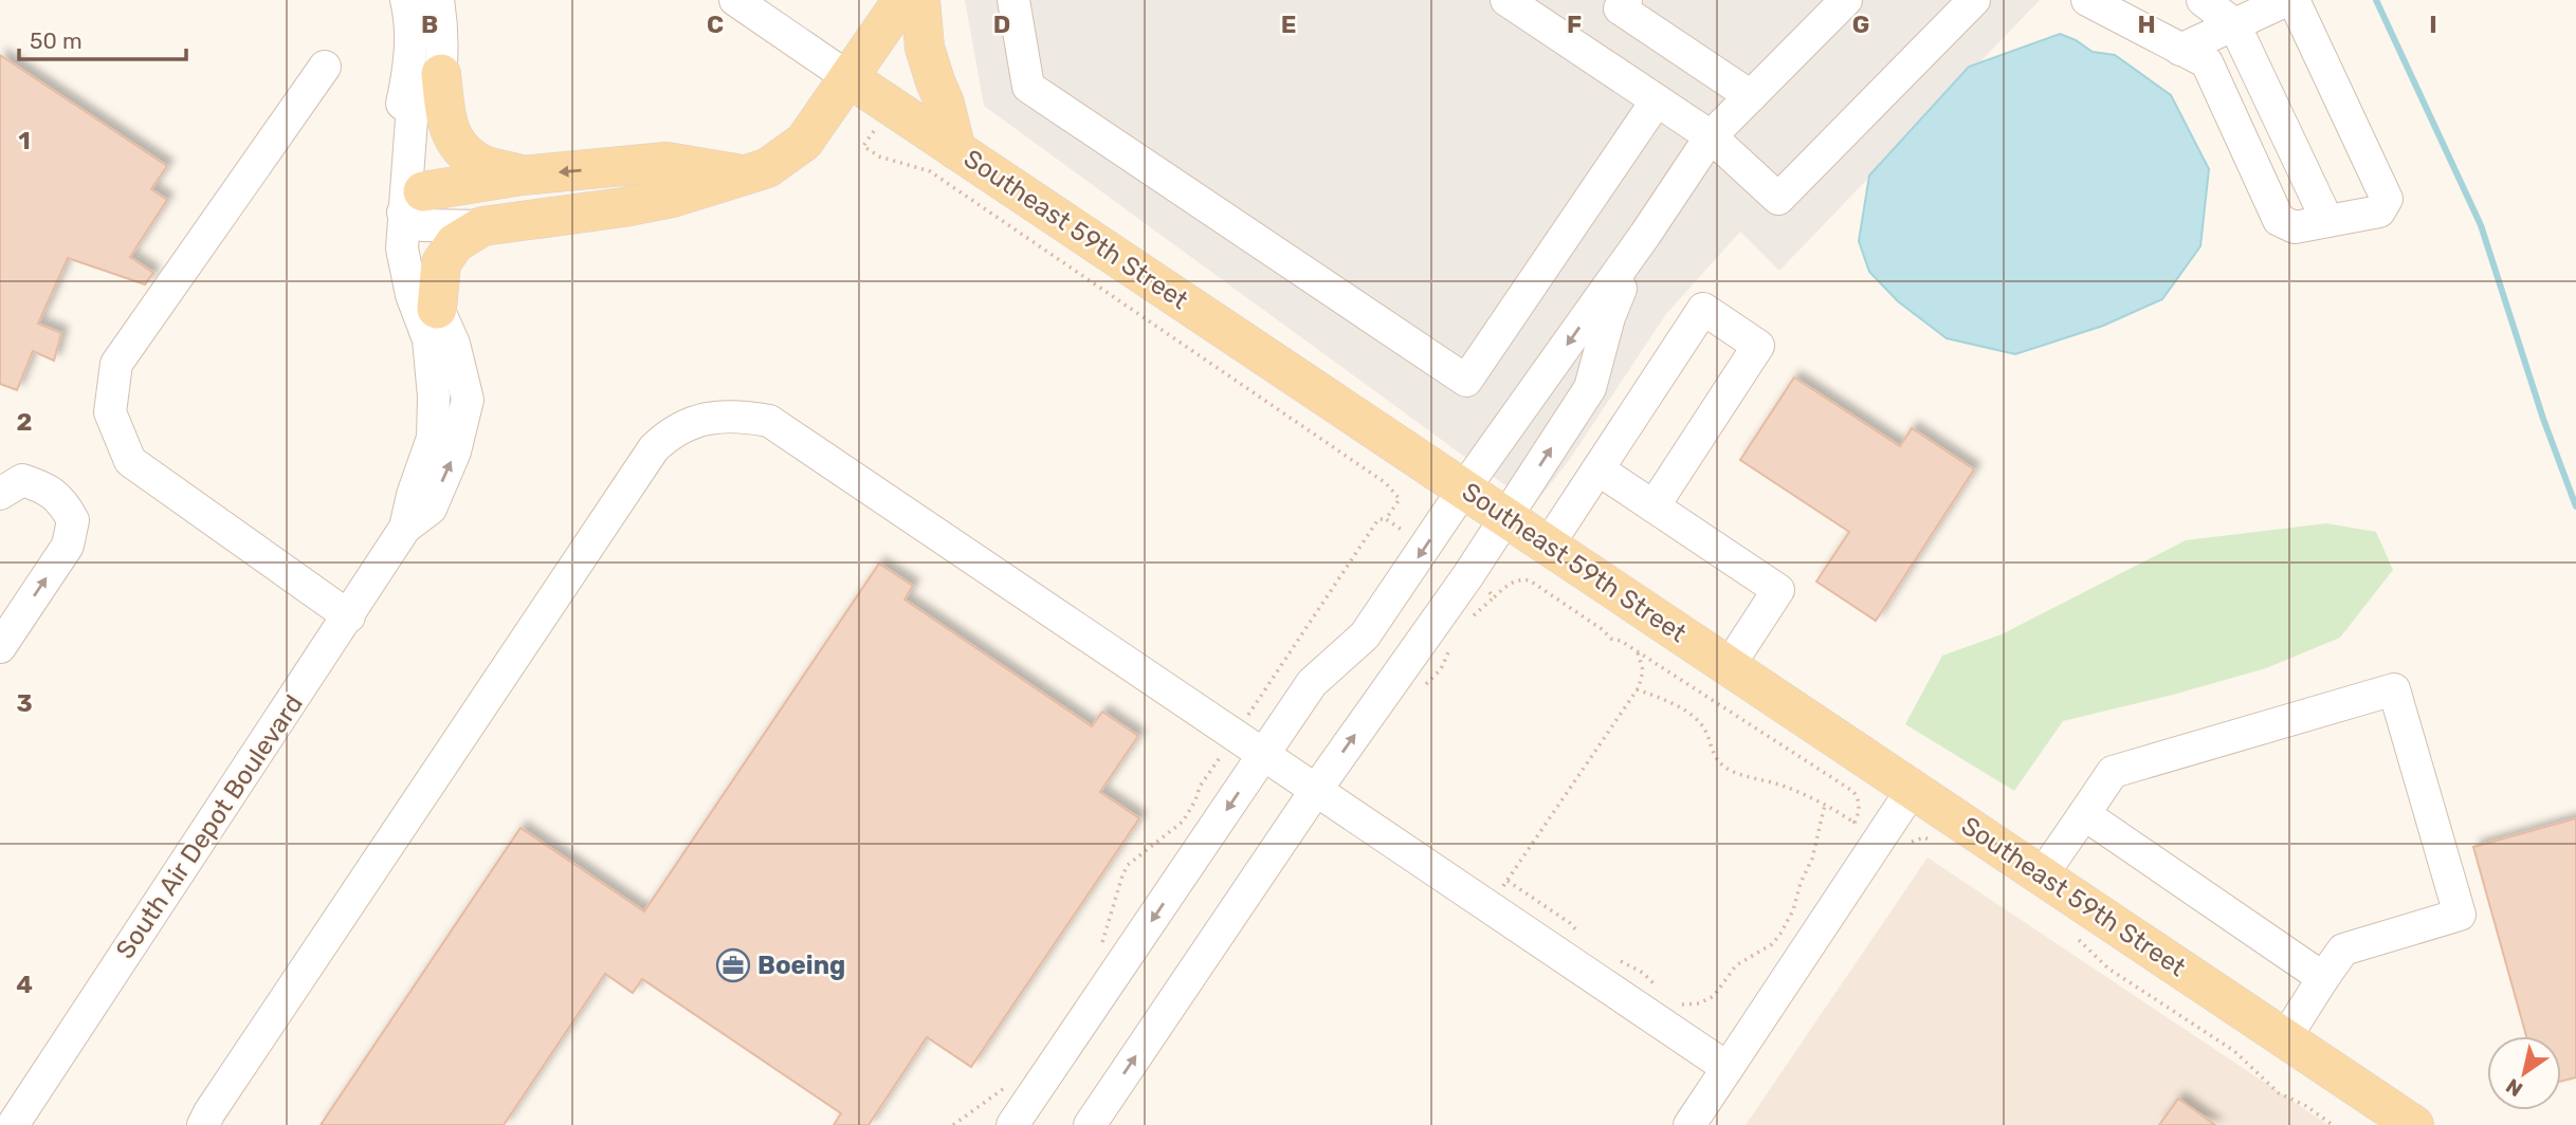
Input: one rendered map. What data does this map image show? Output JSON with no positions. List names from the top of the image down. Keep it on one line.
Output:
{"streets":{"main road":["Southeast 59th Street"],"street":["South Air Depot Boulevard"]},"places":{"office":["Boeing"]},"scale_bar":"50 m","north":"bottom left","grid":{"columns":["B","C","D","E","F","G","H","I"],"rows":["1","2","3","4"]}}
